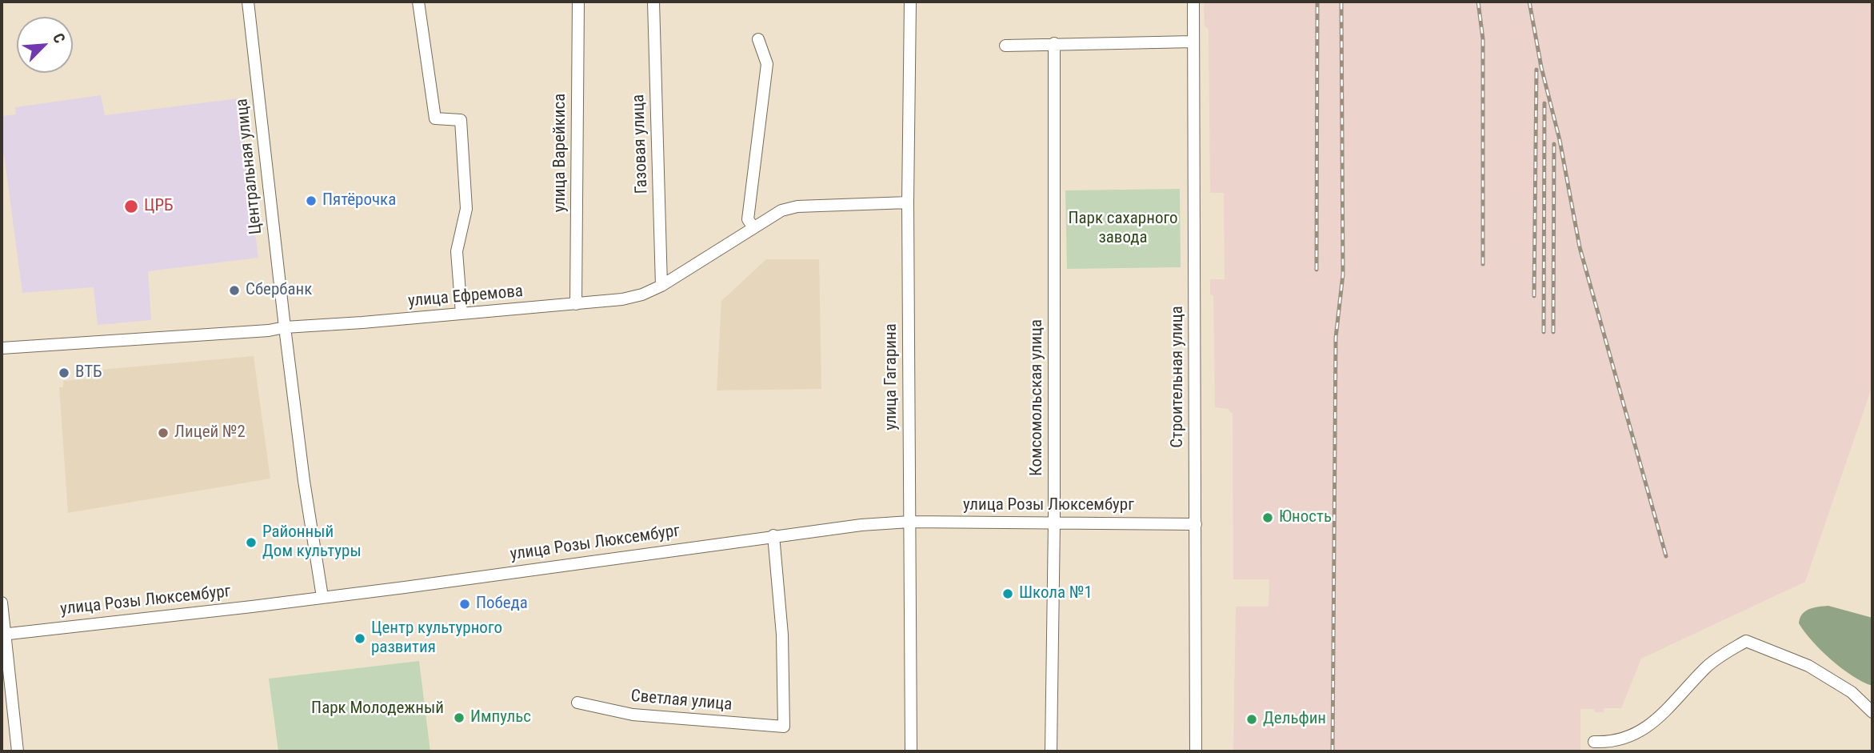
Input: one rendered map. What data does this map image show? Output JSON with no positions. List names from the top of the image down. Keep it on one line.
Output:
{"streets":{"street":["Газовая улица","улица Варейкиса","Центральная улица","улица Ефремова","улица Гагарина","Строительная улица","Комсомольская улица","улица Розы Люксембург","Светлая улица"]},"crossings":[["Газовая улица","улица Ефремова"],["улица Варейкиса","улица Ефремова"],["Центральная улица","улица Ефремова"],["Центральная улица","улица Розы Люксембург"],["улица Ефремова","улица Гагарина"],["улица Гагарина","улица Розы Люксембург"],["Строительная улица","улица Розы Люксембург"],["Комсомольская улица","улица Розы Люксембург"],["улица Розы Люксембург","Светлая улица"]],"parks":["Парк сахарного завода","Парк Молодежный"],"places":["Пятёрочка","ЦРБ","Сбербанк","ВТБ","Лицей №2","Юность","Районный Дом культуры","Школа №1","Победа","Центр культурного развития","Импульс","Дельфин"],"north":"top right"}
